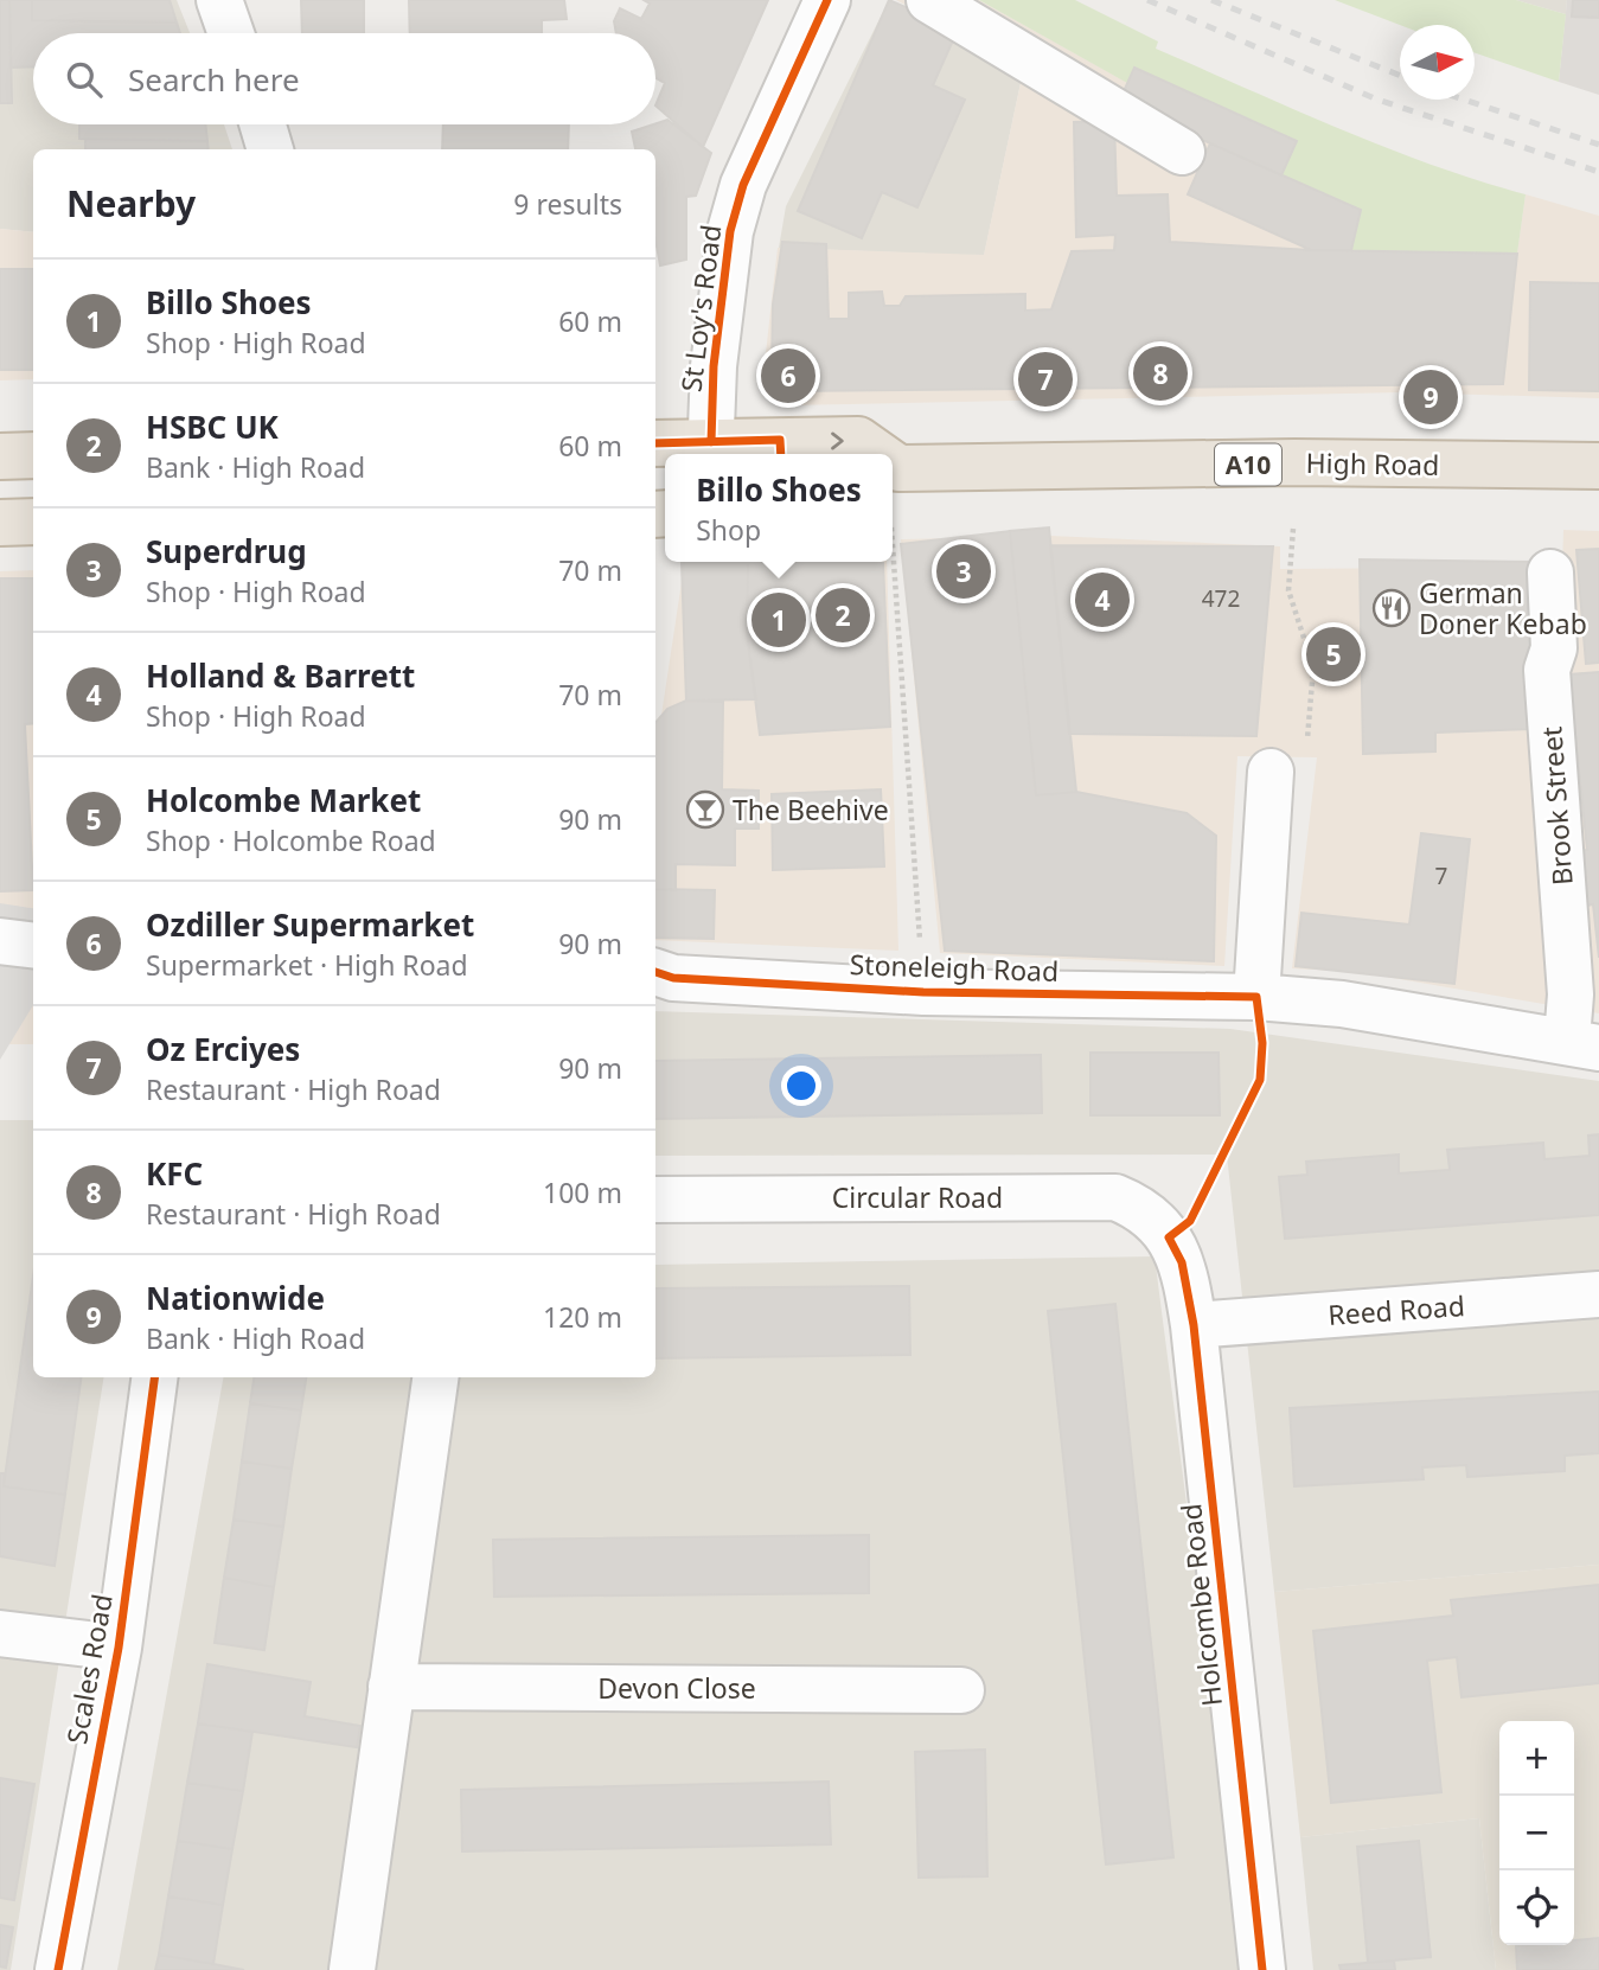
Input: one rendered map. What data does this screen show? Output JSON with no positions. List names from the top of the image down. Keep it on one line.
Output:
{"streets":{"highway":["High Road","A10"],"street":["St Loy's Road","Brook Street","Stoneleigh Road","Circular Road","Reed Road","Holcombe Road","Scales Road","Devon Close"]},"crossings":[["St Loy's Road","High Road"],["Brook Street","Stoneleigh Road"],["Circular Road","Holcombe Road"],["Reed Road","Holcombe Road"]],"places":{"restaurant":["German Doner Kebab"],"bar":["The Beehive"]},"house_numbers":["472","7"],"north":"right","page":{"search":"Search here","heading":["Nearby","9 results"],"list":[{"mark":"1","name":"Billo Shoes","note":"Shop · High Road","value":"60 m"},{"mark":"2","name":"HSBC UK","note":"Bank · High Road","value":"60 m"},{"mark":"3","name":"Superdrug","note":"Shop · High Road","value":"70 m"},{"mark":"4","name":"Holland & Barrett","note":"Shop · High Road","value":"70 m"},{"mark":"5","name":"Holcombe Market","note":"Shop · Holcombe Road","value":"90 m"},{"mark":"6","name":"Ozdiller Supermarket","note":"Supermarket · High Road","value":"90 m"},{"mark":"7","name":"Oz Erciyes","note":"Restaurant · High Road","value":"90 m"},{"mark":"8","name":"KFC","note":"Restaurant · High Road","value":"100 m"},{"mark":"9","name":"Nationwide","note":"Bank · High Road","value":"120 m"}],"pins":["8","6","7","9","3","4","2","1","5"],"popup":["Billo Shoes","Shop"],"map_buttons":["+","−"]}}
